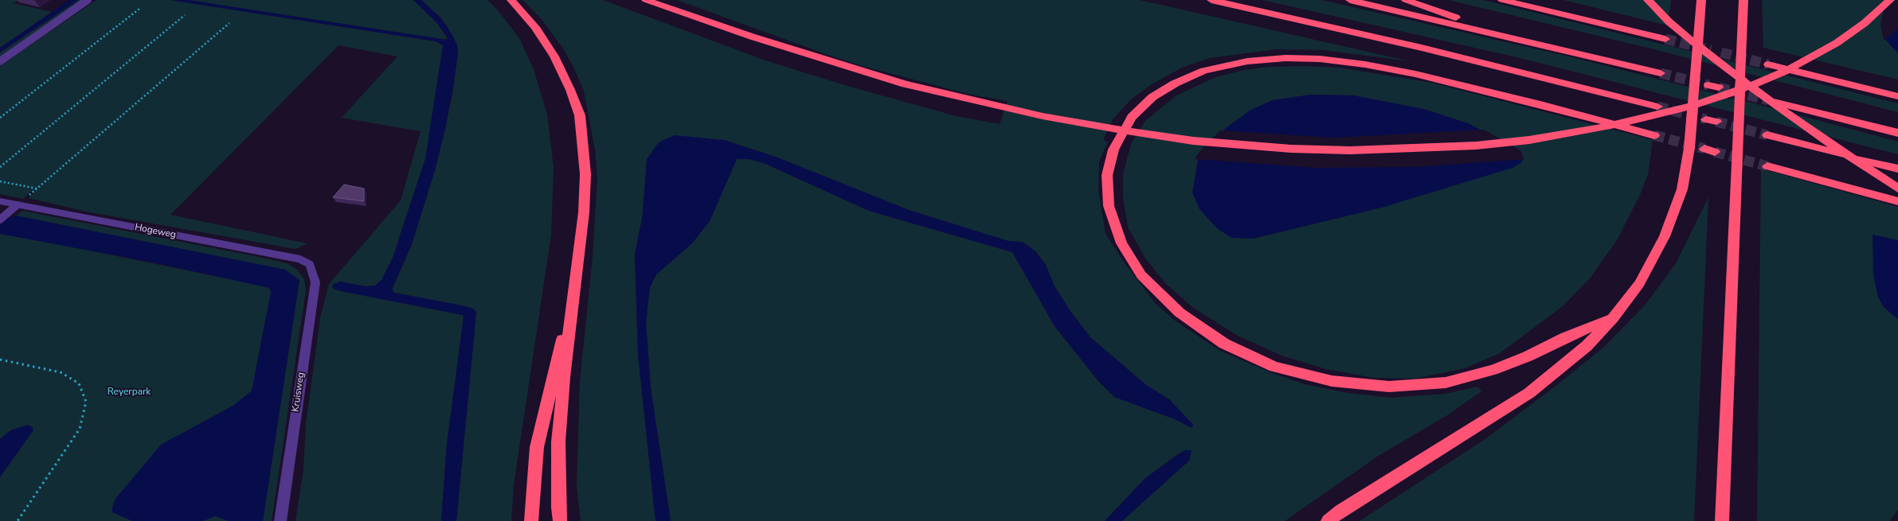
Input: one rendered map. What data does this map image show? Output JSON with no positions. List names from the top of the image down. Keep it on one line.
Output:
{"streets":{"street":["Hogeweg","Kruisweg"]},"crossings":[["Hogeweg","Kruisweg"]],"parks":["Reyerpark"]}
